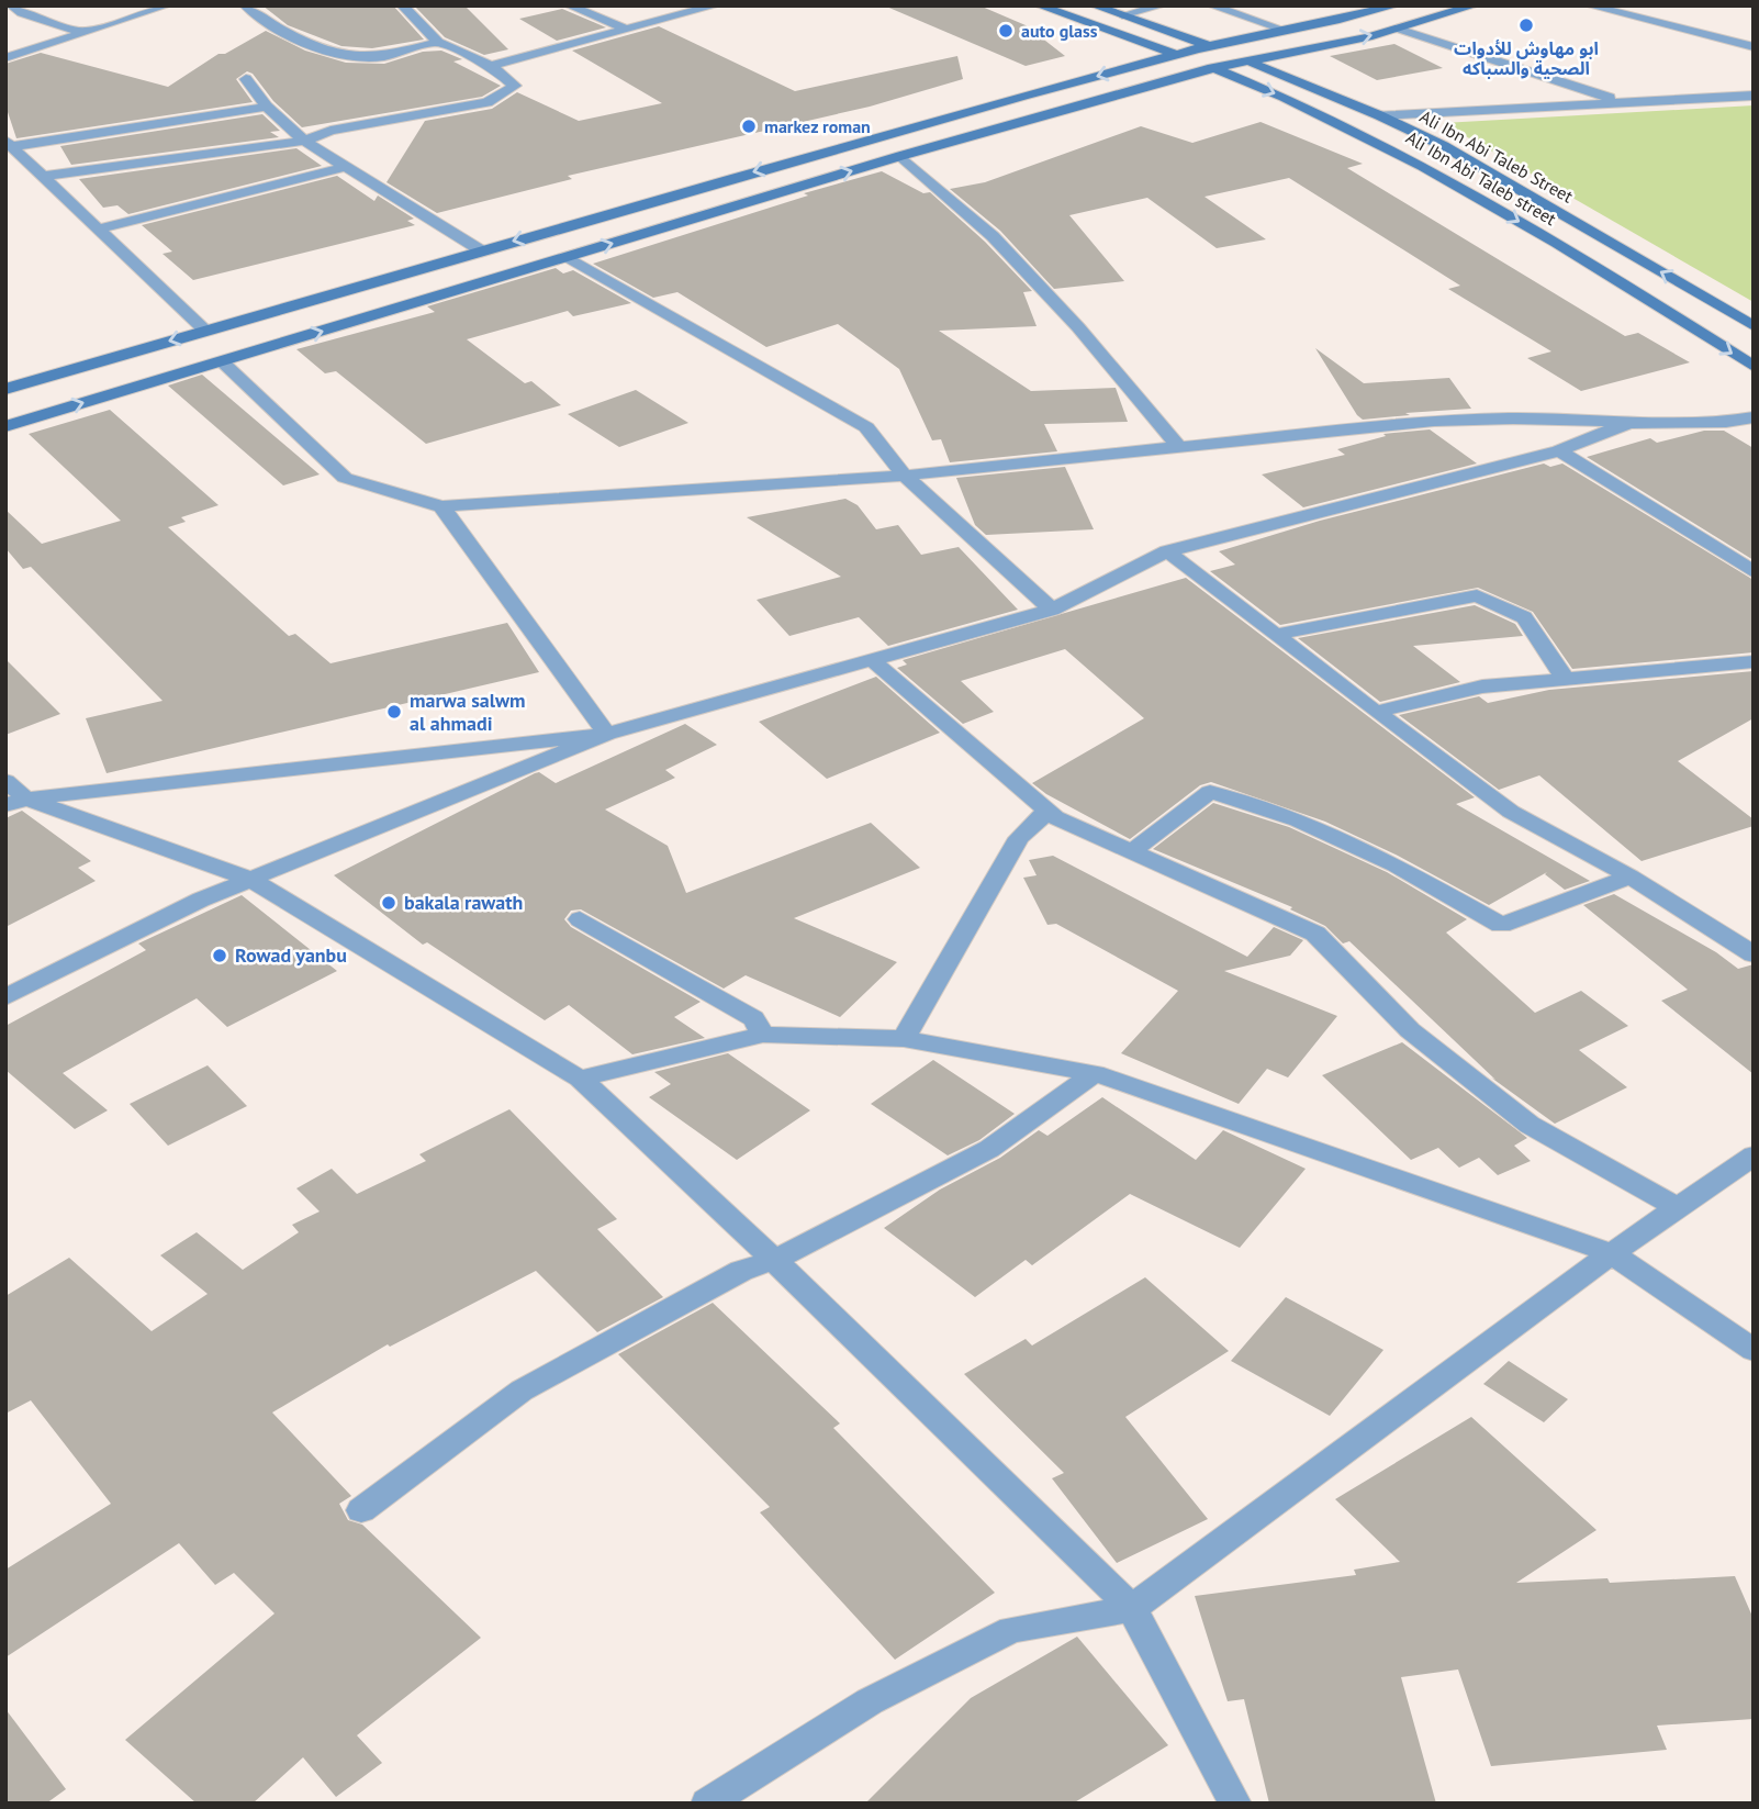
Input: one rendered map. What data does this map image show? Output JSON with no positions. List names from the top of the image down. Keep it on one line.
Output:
{"streets":{"main road":["Ali Ibn Abi Taleb Street","Ali Ibn Abi Taleb street"]},"one_way":["Ali Ibn Abi Taleb Street","Ali Ibn Abi Taleb street"],"places":["ابو مهاوش للأدوات الصحية والسباكه","auto glass","markez roman","marwa salwm al ahmadi","bakala rawath","Rowad yanbu"]}
